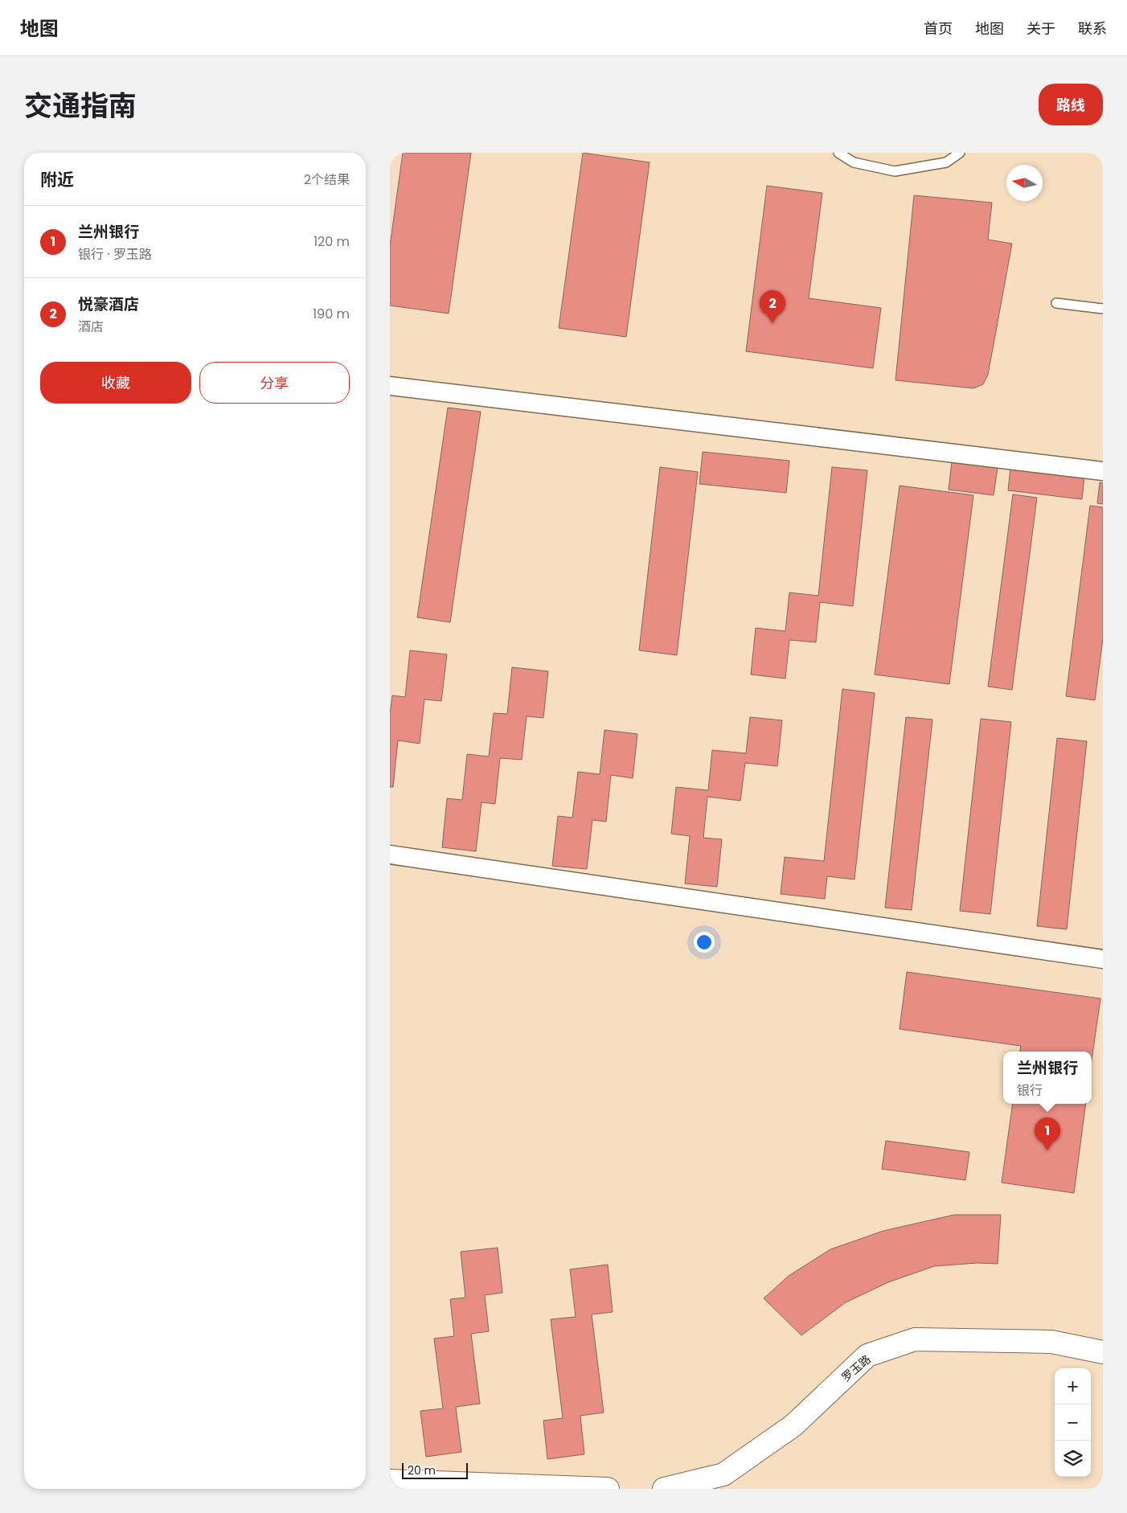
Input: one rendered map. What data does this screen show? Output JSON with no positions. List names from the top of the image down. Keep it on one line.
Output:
{"streets":{"main road":["罗玉路"]},"scale_bar":"20 m","north":"left","page":{"header":"地图","nav":["首页","地图","关于","联系"],"title":"交通指南","buttons":["路线",["收藏","分享"]],"heading":["附近","2个结果"],"list":[{"mark":"1","name":"兰州银行","note":"银行 · 罗玉路","value":"120 m"},{"mark":"2","name":"悦豪酒店","note":"酒店","value":"190 m"}],"pins":["2","1"],"popup":["兰州银行","银行"],"map_buttons":["+","−"],"scale":"20 m"}}
